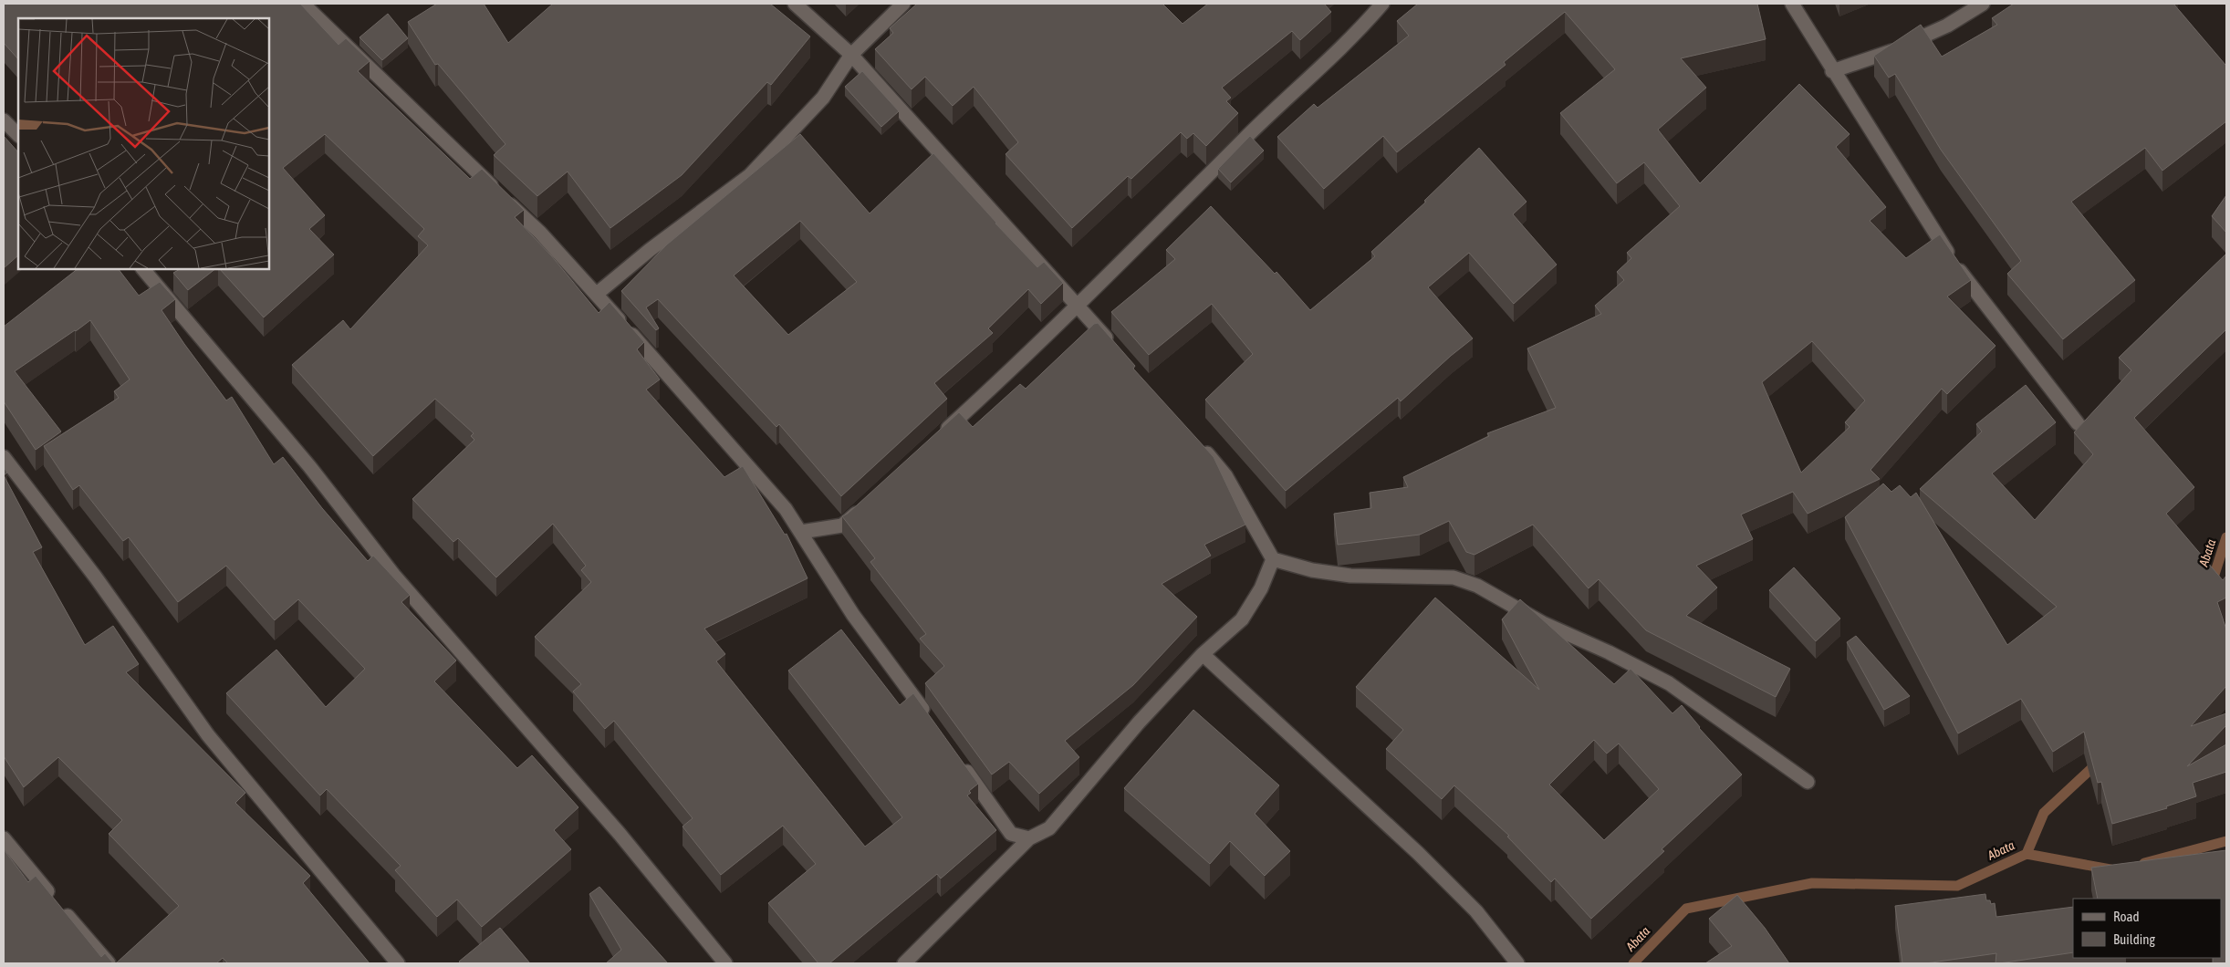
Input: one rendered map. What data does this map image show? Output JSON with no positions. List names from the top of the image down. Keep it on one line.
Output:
{"water":["Abata"],"legend":["Road","Building"]}
